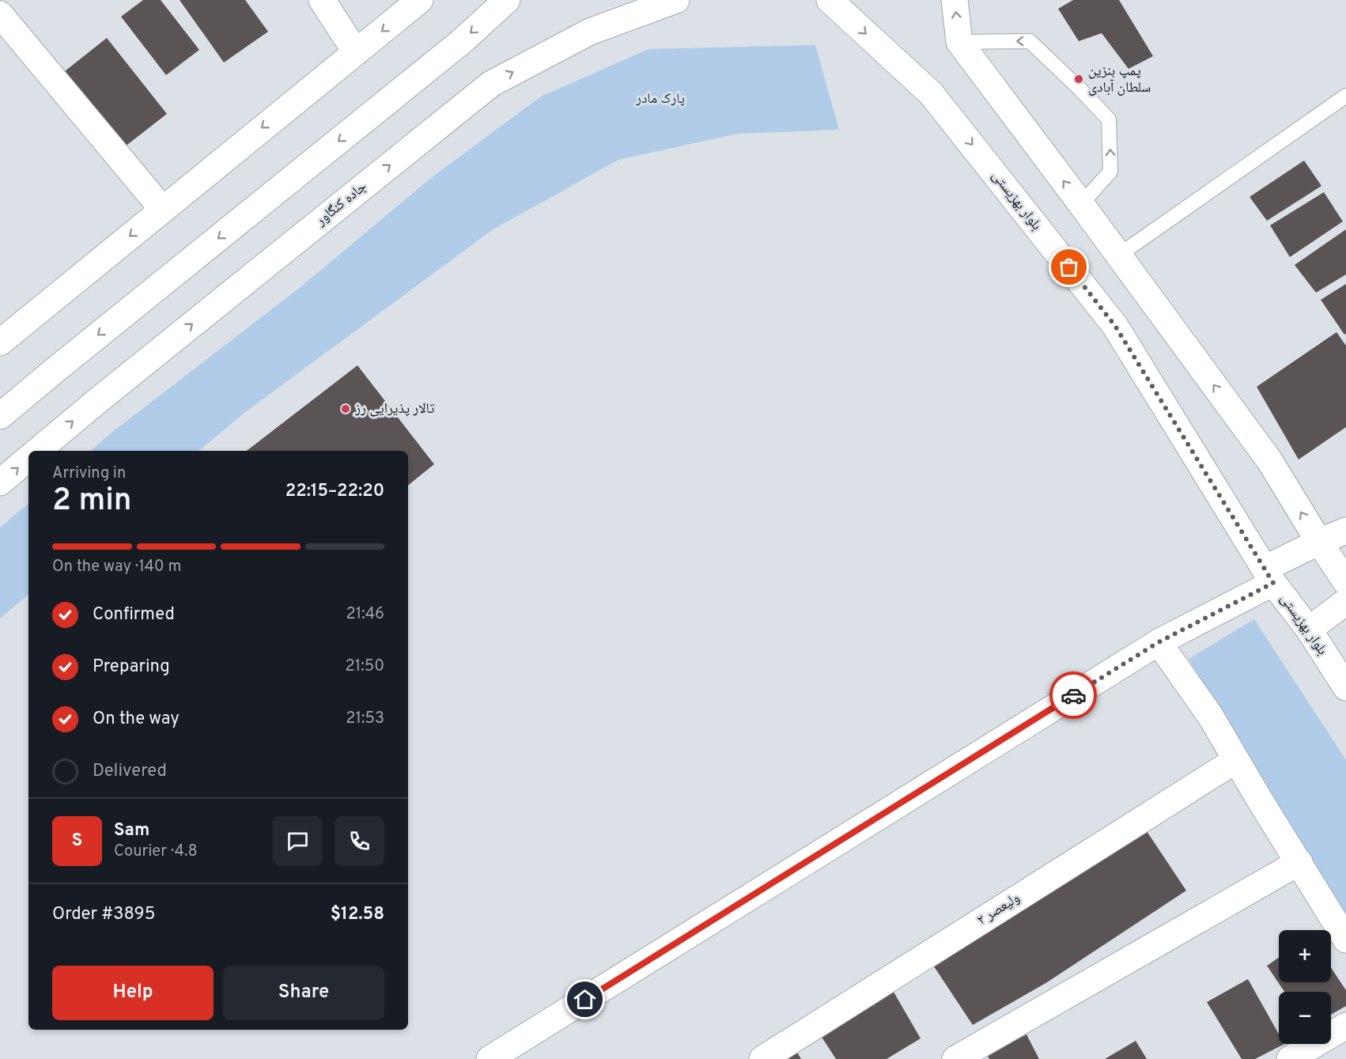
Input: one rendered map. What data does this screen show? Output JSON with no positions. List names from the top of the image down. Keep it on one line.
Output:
{"streets":{"main road":["بلوار بهزیستی","جاده کنگاور","ولیعصر ۲"]},"parks":["پارک مادر"],"places":["پمپ بنزین سلطان آبادی","تالار پذیرایی رز"],"page":{"heading":["2 min","Arriving in","22:15–22:20"],"panel":["Sam","Courier · 4.8","Order #3895","$12.58"],"bar":"On the way · 140 m","list":[["Confirmed","21:46"],["Preparing","21:50"],["On the way","21:53"],"Delivered"],"round":"S","map_buttons":["+","−"],"buttons":["Help","Share"]}}
